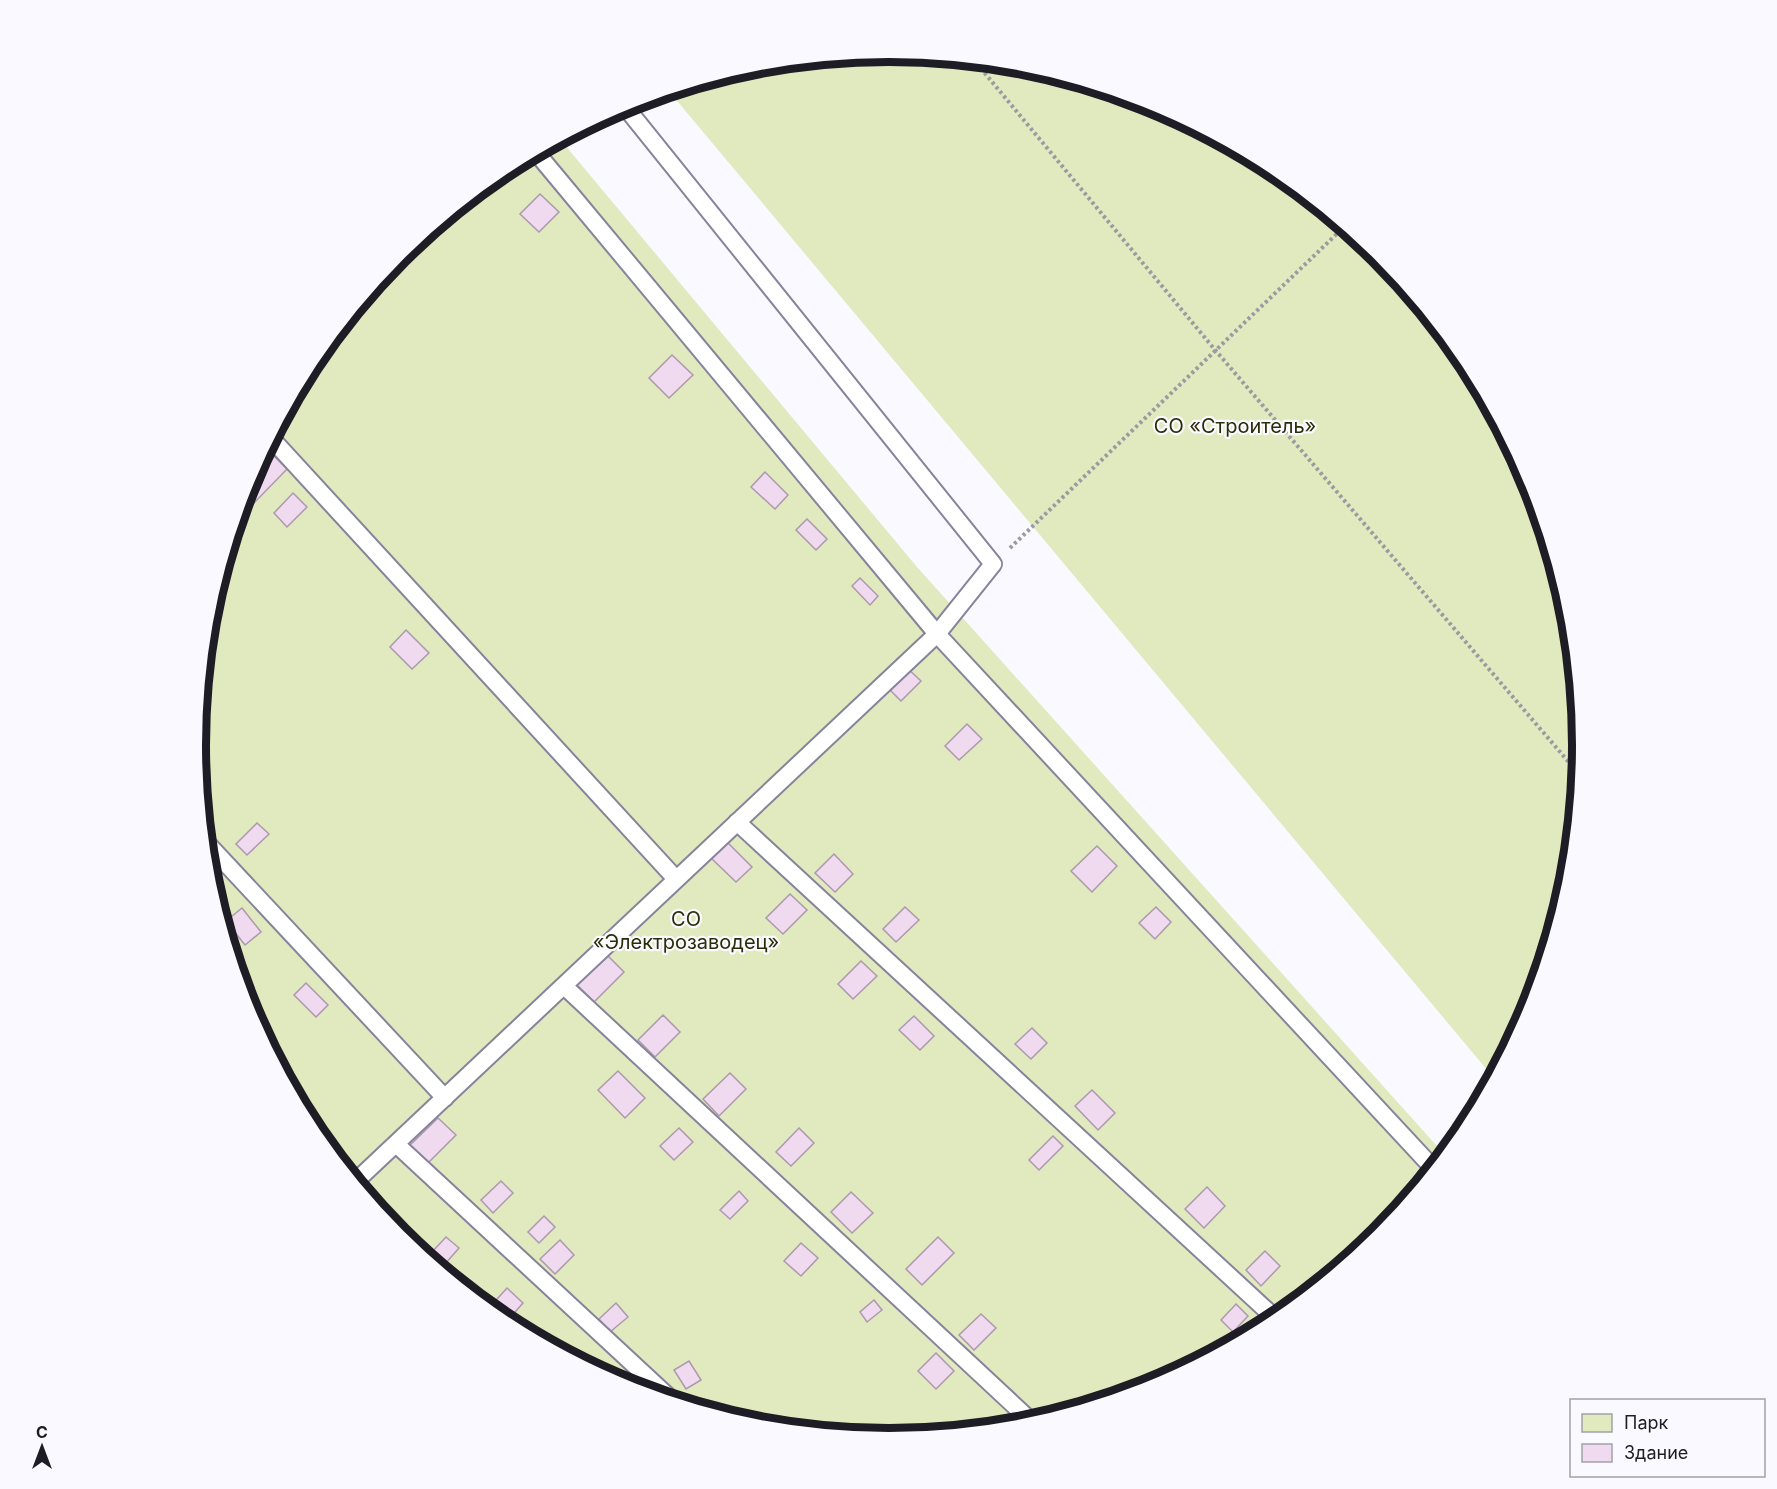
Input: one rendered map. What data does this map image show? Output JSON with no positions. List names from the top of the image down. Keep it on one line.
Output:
{"parks":["СО «Строитель»","СО «Электрозаводец»"],"legend":["Парк","Здание"],"north":"top"}
